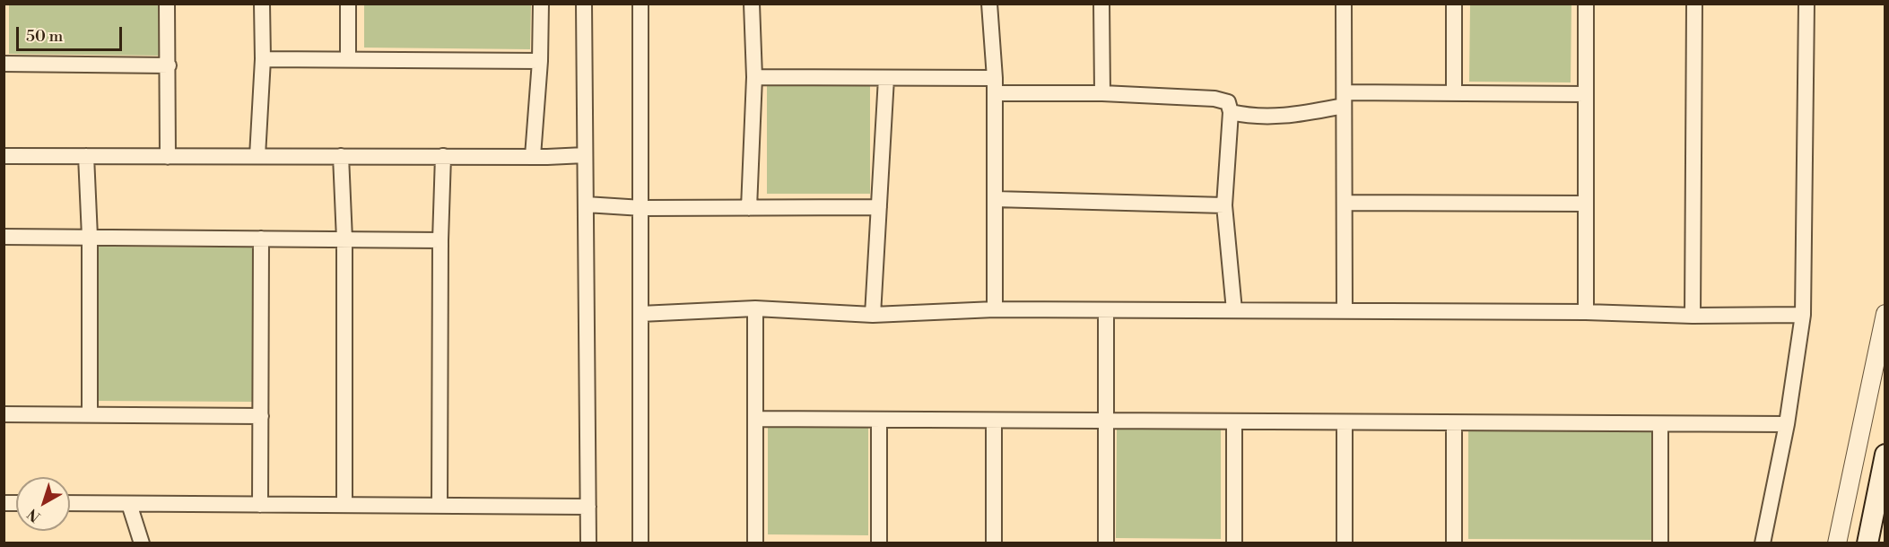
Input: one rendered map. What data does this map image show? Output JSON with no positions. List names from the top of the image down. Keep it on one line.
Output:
{"scale_bar":"50 m","north":"bottom left"}
